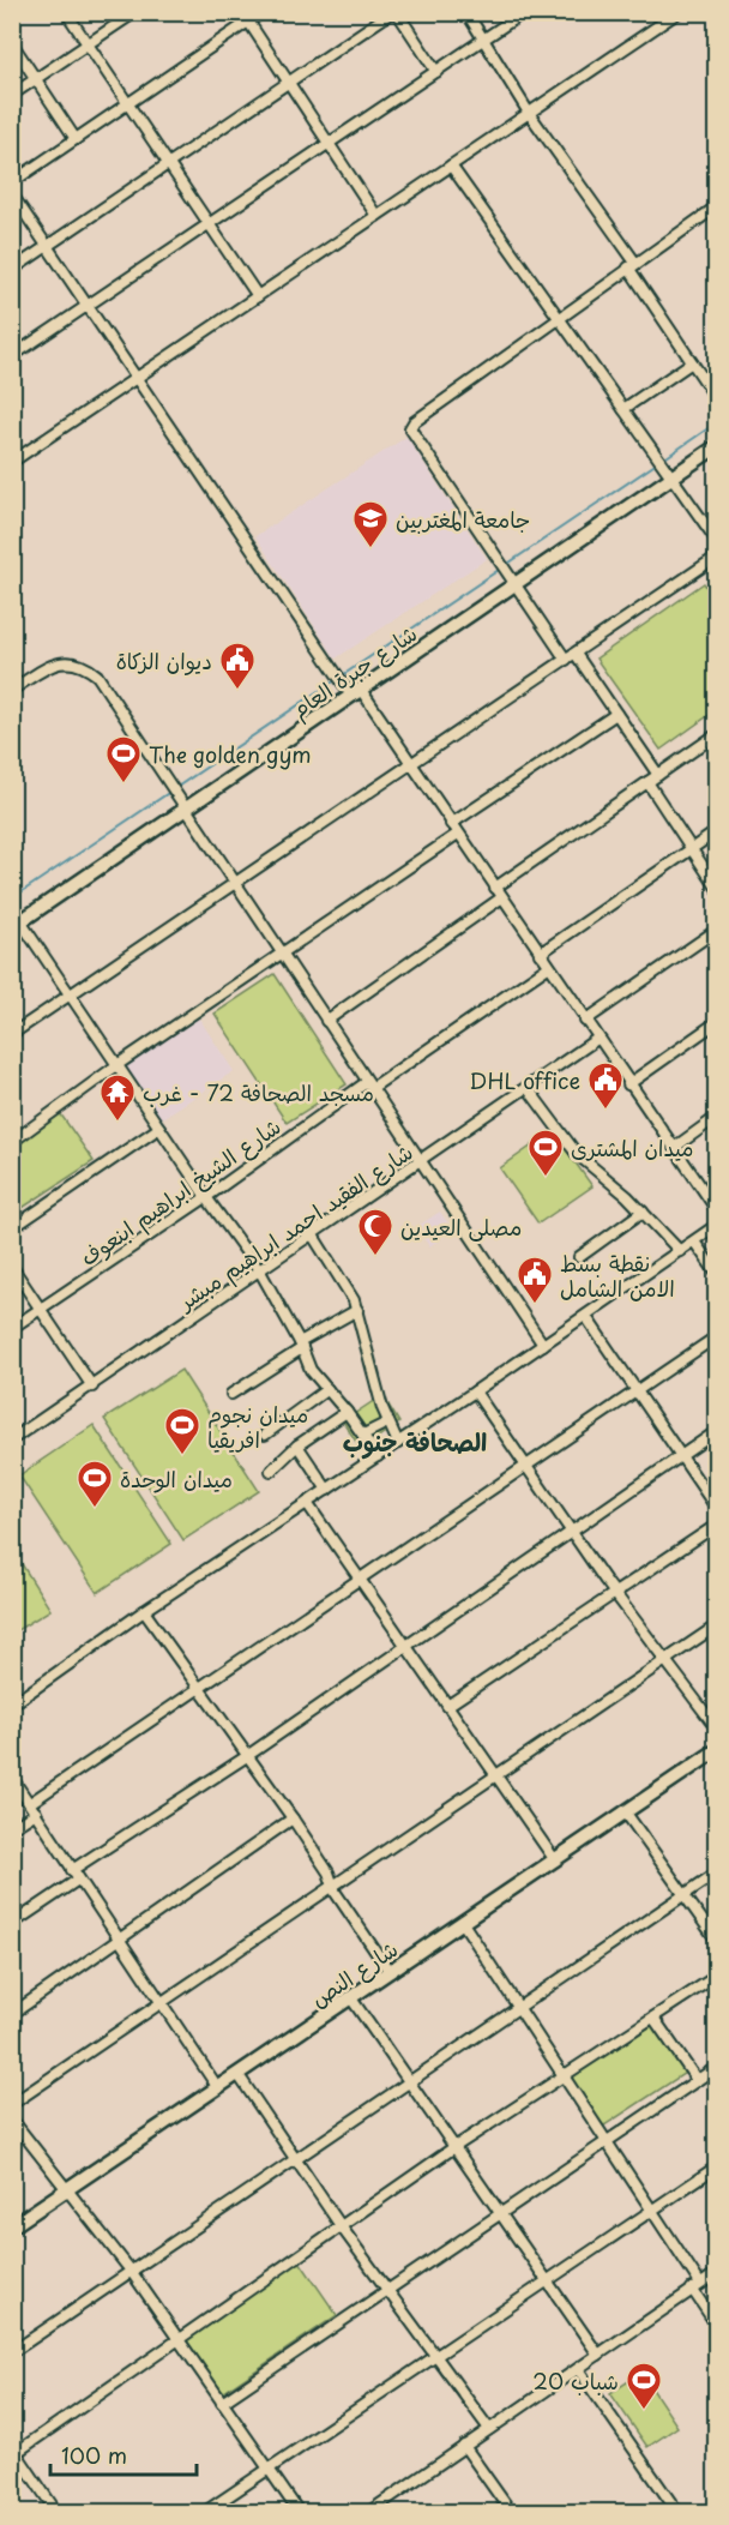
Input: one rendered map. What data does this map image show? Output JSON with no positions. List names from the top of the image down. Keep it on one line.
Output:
{"streets":{"street":["شارع جبرة العام","شارع الشيخ ابراهيم ابنعوف","شارع الفقيد احمد ابراهيم مبشر","شارع النص"]},"districts":["الصحافة جنوب"],"places":{"school or university":["جامعة المغتربين"],"public building":["ديوان الزكاة","DHL office","نقطة بسط الامن الشامل"],"sports":["The golden gym","ميدان المشترى","ميدان نجوم افريقيا","ميدان الوحدة","شباب 20"],"temple":["مسجد الصحافة 72 - غرب"],"mosque":["مصلى العيدين"]},"scale_bar":"100 m"}
